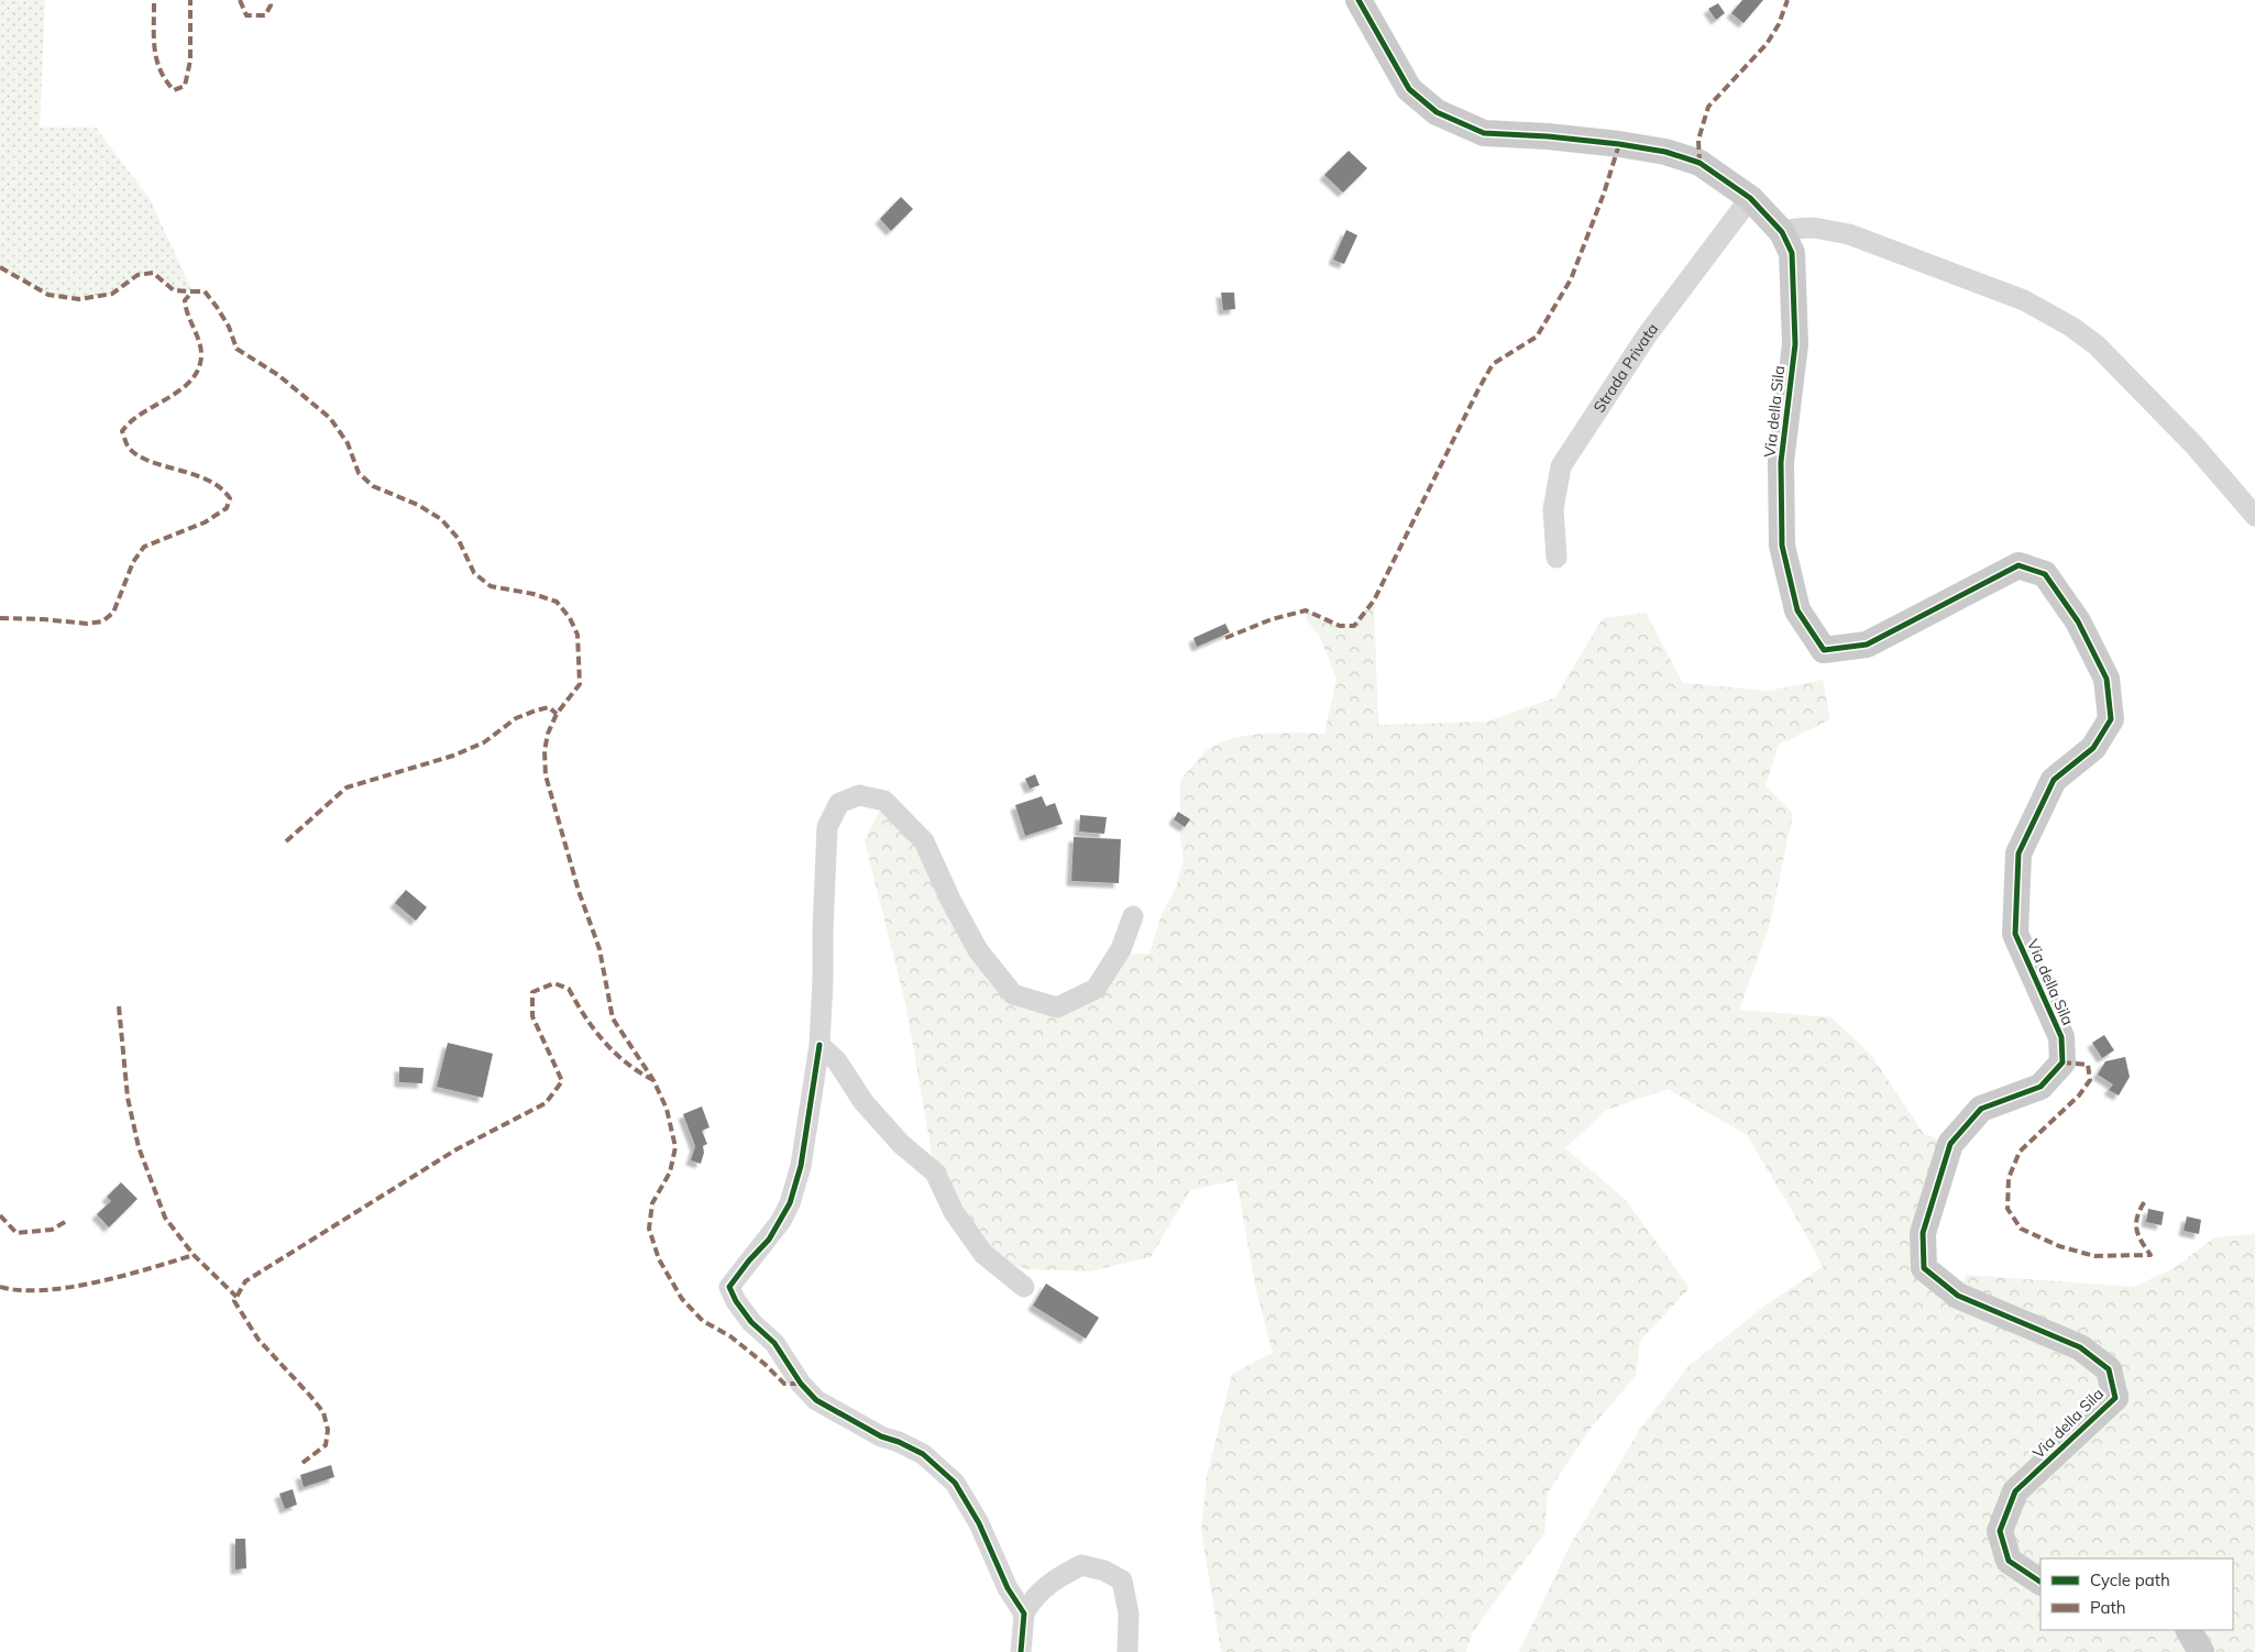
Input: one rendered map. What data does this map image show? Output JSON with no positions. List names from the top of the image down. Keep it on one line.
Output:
{"streets":{"main road":["Via della Sila"],"street":["Strada Privata"]},"legend":["Cycle path","Path"]}
